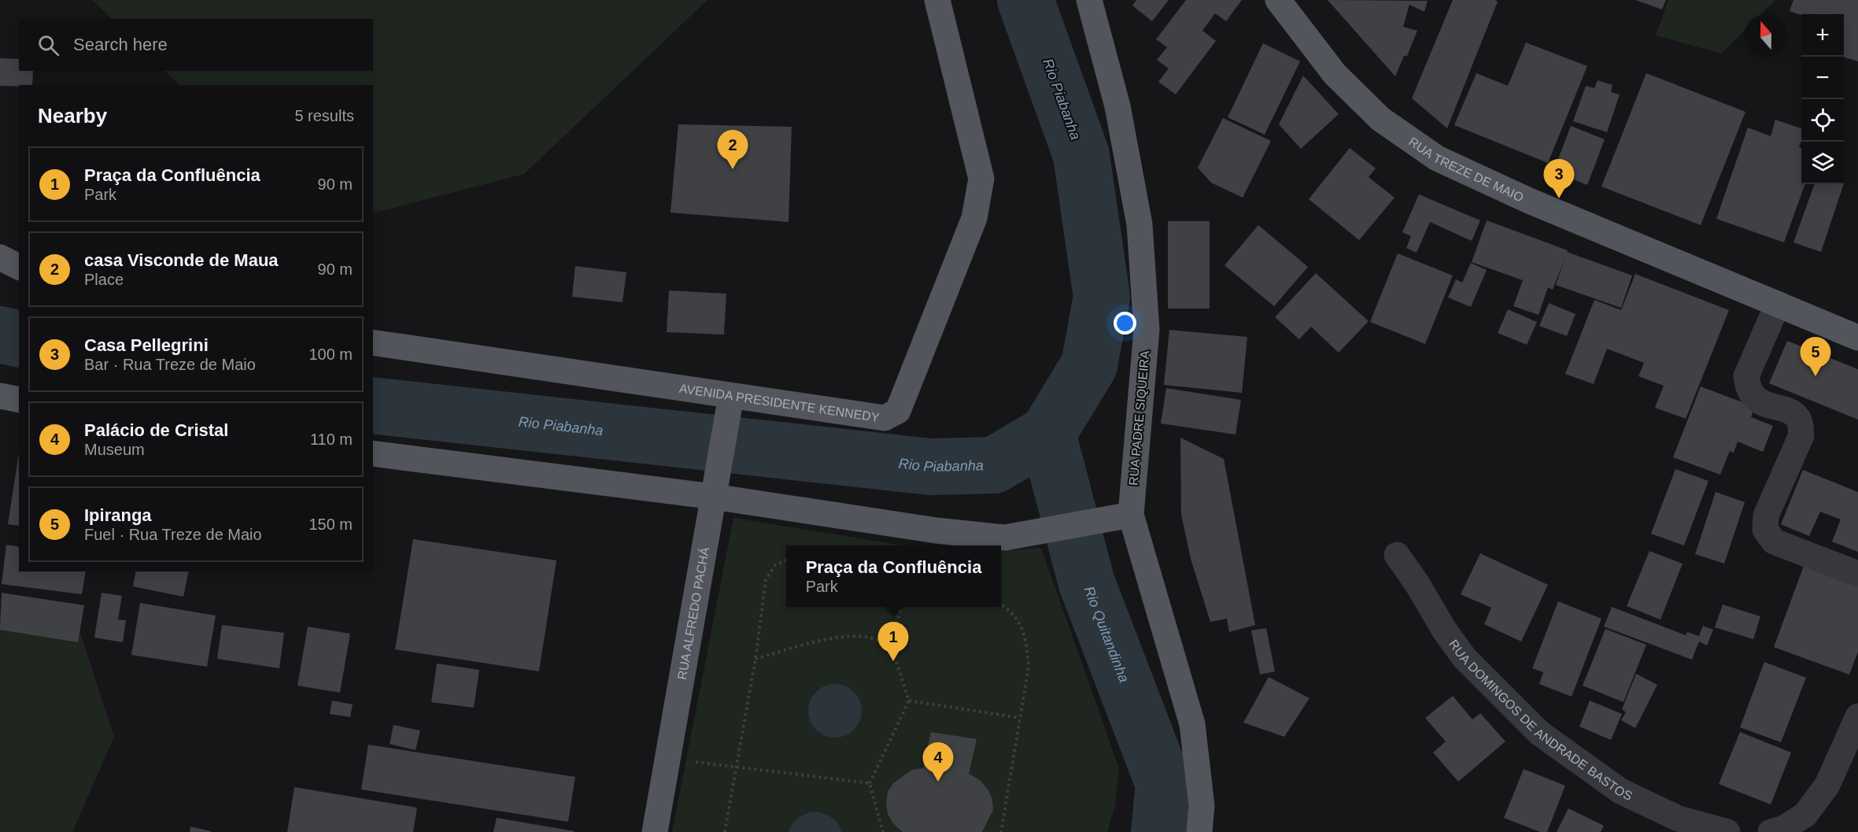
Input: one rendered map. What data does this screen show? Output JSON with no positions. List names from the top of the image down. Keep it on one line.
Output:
{"streets":{"main road":["RUA TREZE DE MAIO","AVENIDA PRESIDENTE KENNEDY","RUA PADRE SIQUEIRA","RUA ALFREDO PACHÁ"],"street":["RUA DOMINGOS DE ANDRADE BASTOS"]},"crossings":[["AVENIDA PRESIDENTE KENNEDY","RUA ALFREDO PACHÁ"]],"water":["Rio Piabanha","Rio Quitandinha"],"north":"top","page":{"map_buttons":["+","−"],"search":"Search here","heading":["Nearby","5 results"],"pins":["2","3","5","1","4"],"list":[{"mark":"1","name":"Praça da Confluência","note":"Park","value":"90 m"},{"mark":"2","name":"casa Visconde de Maua","note":"Place","value":"90 m"},{"mark":"3","name":"Casa Pellegrini","note":"Bar · Rua Treze de Maio","value":"100 m"},{"mark":"4","name":"Palácio de Cristal","note":"Museum","value":"110 m"},{"mark":"5","name":"Ipiranga","note":"Fuel · Rua Treze de Maio","value":"150 m"}],"popup":["Praça da Confluência","Park"]}}
